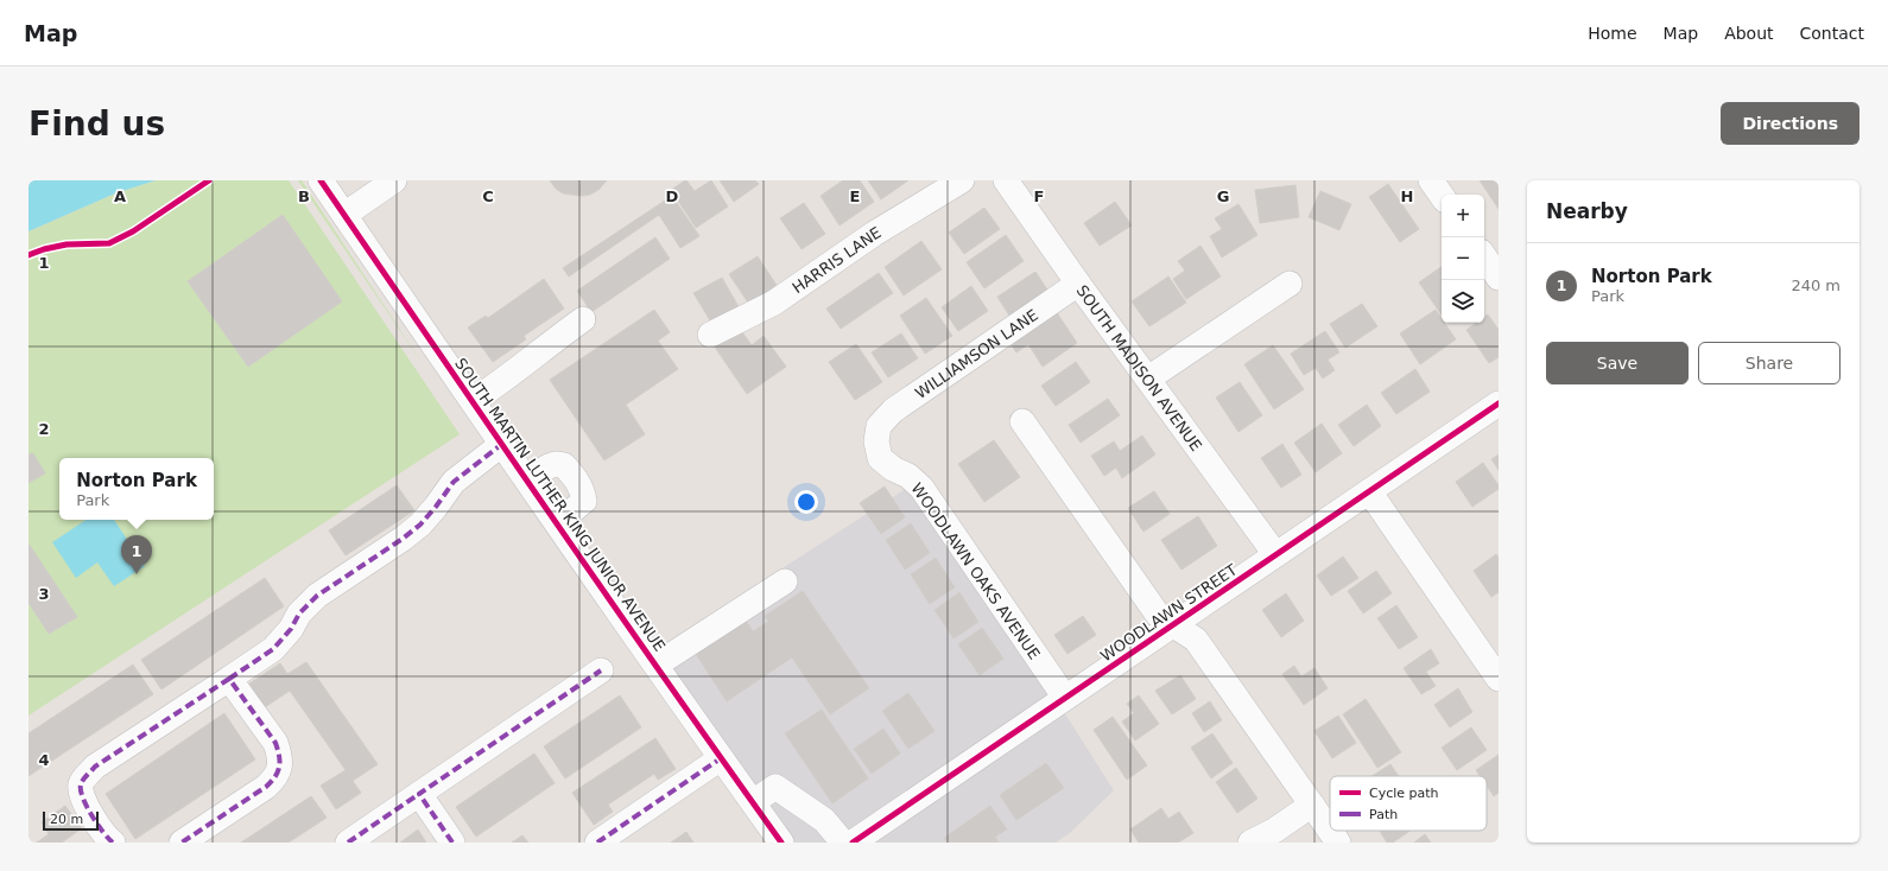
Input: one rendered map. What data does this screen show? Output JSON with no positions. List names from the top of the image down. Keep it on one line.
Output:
{"streets":{"street":["HARRIS LANE","WILLIAMSON LANE","SOUTH MADISON AVENUE","SOUTH MARTIN LUTHER KING JUNIOR AVENUE","WOODLAWN OAKS AVENUE","WOODLAWN STREET"]},"crossings":[["WILLIAMSON LANE","SOUTH MADISON AVENUE"],["WILLIAMSON LANE","WOODLAWN OAKS AVENUE"],["SOUTH MADISON AVENUE","WOODLAWN STREET"],["WOODLAWN OAKS AVENUE","WOODLAWN STREET"]],"legend":["Cycle path","Path"],"scale_bar":"20 m","page":{"header":"Map","nav":["Home","Map","About","Contact"],"buttons":["Directions",["Save","Share"]],"title":"Find us","heading":"Nearby","map_buttons":["+","−"],"list":[{"mark":"1","name":"Norton Park","note":"Park","value":"240 m"}],"popup":["Norton Park","Park"],"pins":"1","scale":"20 m"},"grid":{"columns":["A","B","C","D","E","F","G","H"],"rows":["1","2","3","4"]}}
